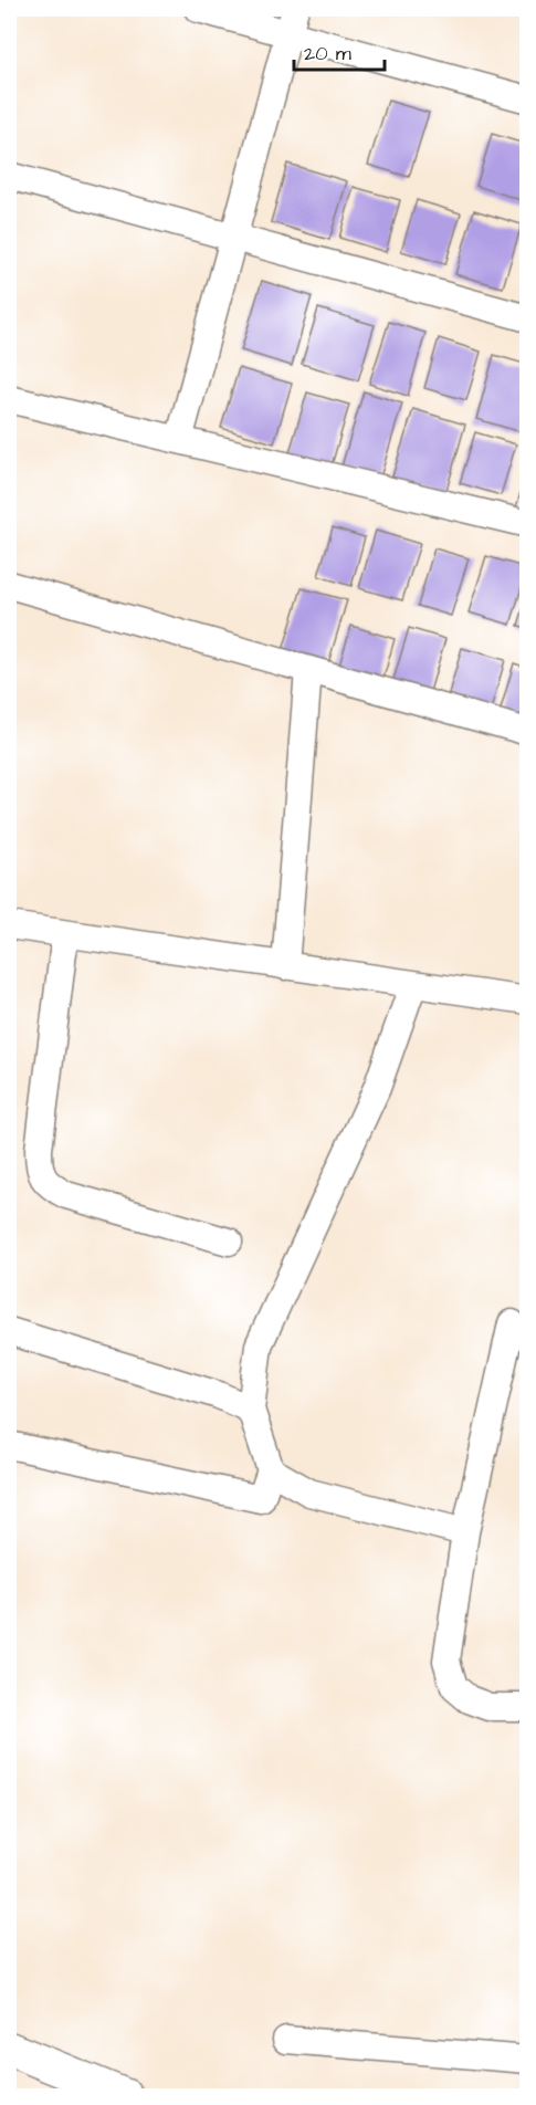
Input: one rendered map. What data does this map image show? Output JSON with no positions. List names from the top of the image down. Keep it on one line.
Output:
{"scale_bar":"20 m"}
